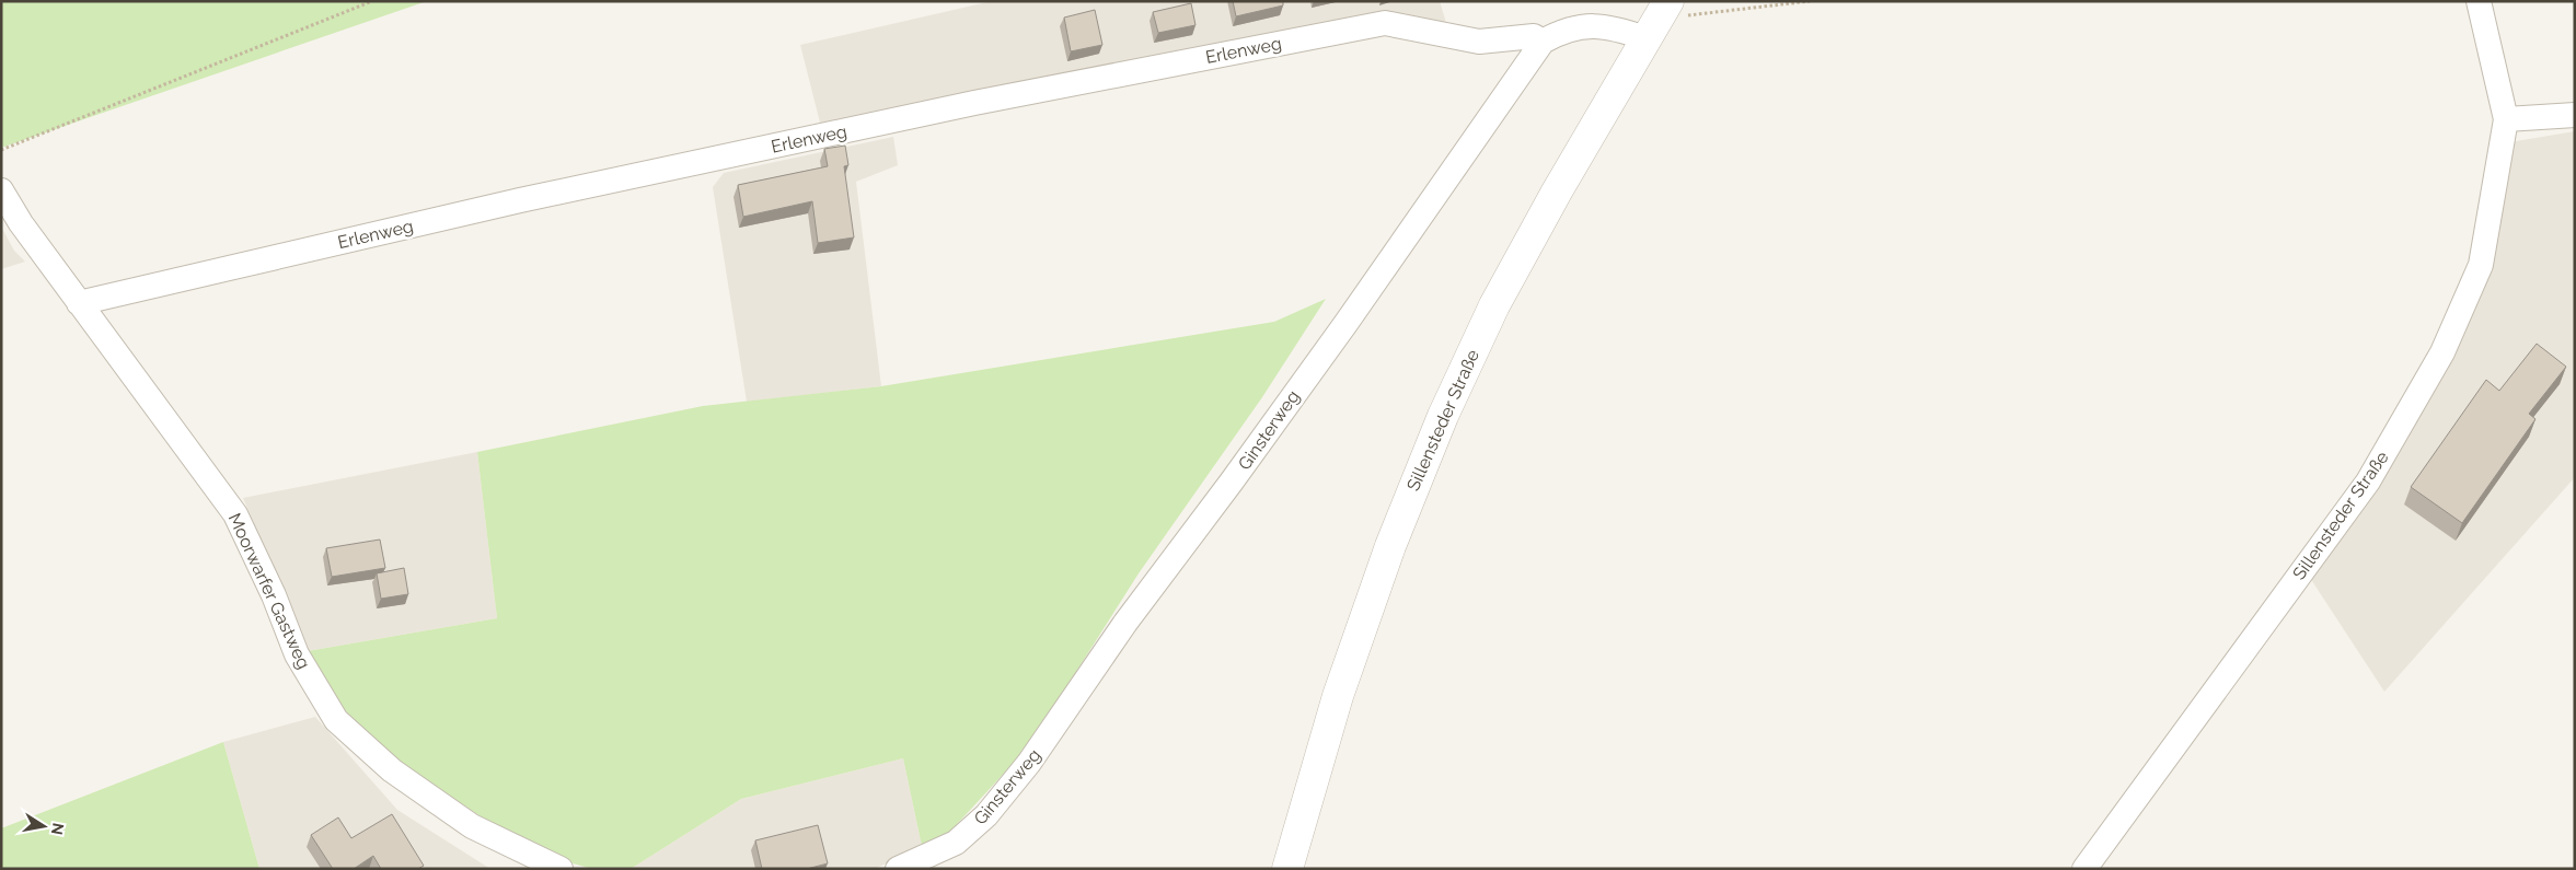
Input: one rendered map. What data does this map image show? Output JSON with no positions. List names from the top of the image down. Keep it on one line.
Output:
{"streets":{"street":["Erlenweg","Sillensteder Straße","Ginsterweg","Moorwarfer Gastweg"]},"crossings":[["Erlenweg","Ginsterweg"],["Erlenweg","Moorwarfer Gastweg"]],"north":"right"}
